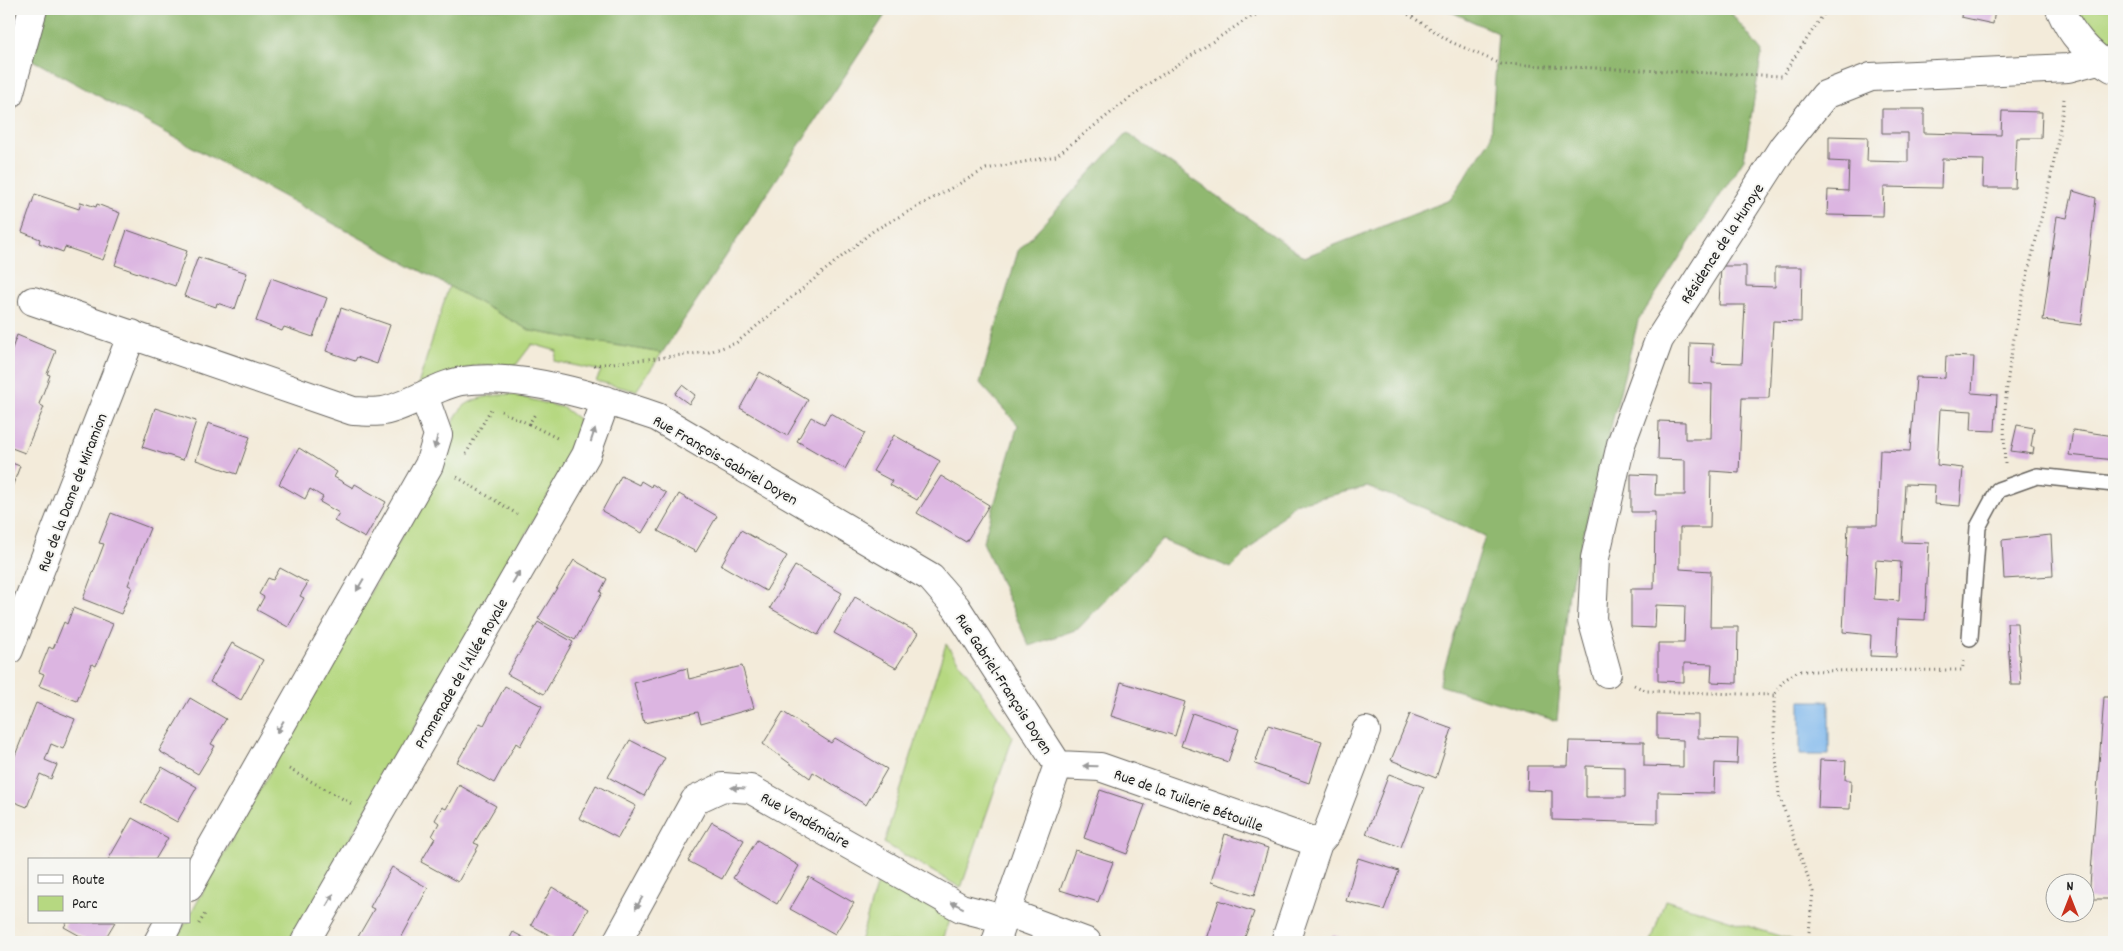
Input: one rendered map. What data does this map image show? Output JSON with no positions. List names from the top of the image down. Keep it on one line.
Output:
{"streets":{"street":["Résidence de la Hunoye","Rue François-Gabriel Doyen","Rue de la Dame de Miramion","Promenade de l'Allée Royale","Rue Gabriel-François Doyen","Rue de la Tuilerie Bétouille","Rue Vendémiaire"]},"crossings":[["Rue François-Gabriel Doyen","Promenade de l'Allée Royale"],["Rue François-Gabriel Doyen","Rue Gabriel-François Doyen"],["Rue Gabriel-François Doyen","Rue de la Tuilerie Bétouille"],["Rue Gabriel-François Doyen","Rue Vendémiaire"]],"one_way":["Rue de la Tuilerie Bétouille"],"legend":["Route","Parc"],"north":"top"}
